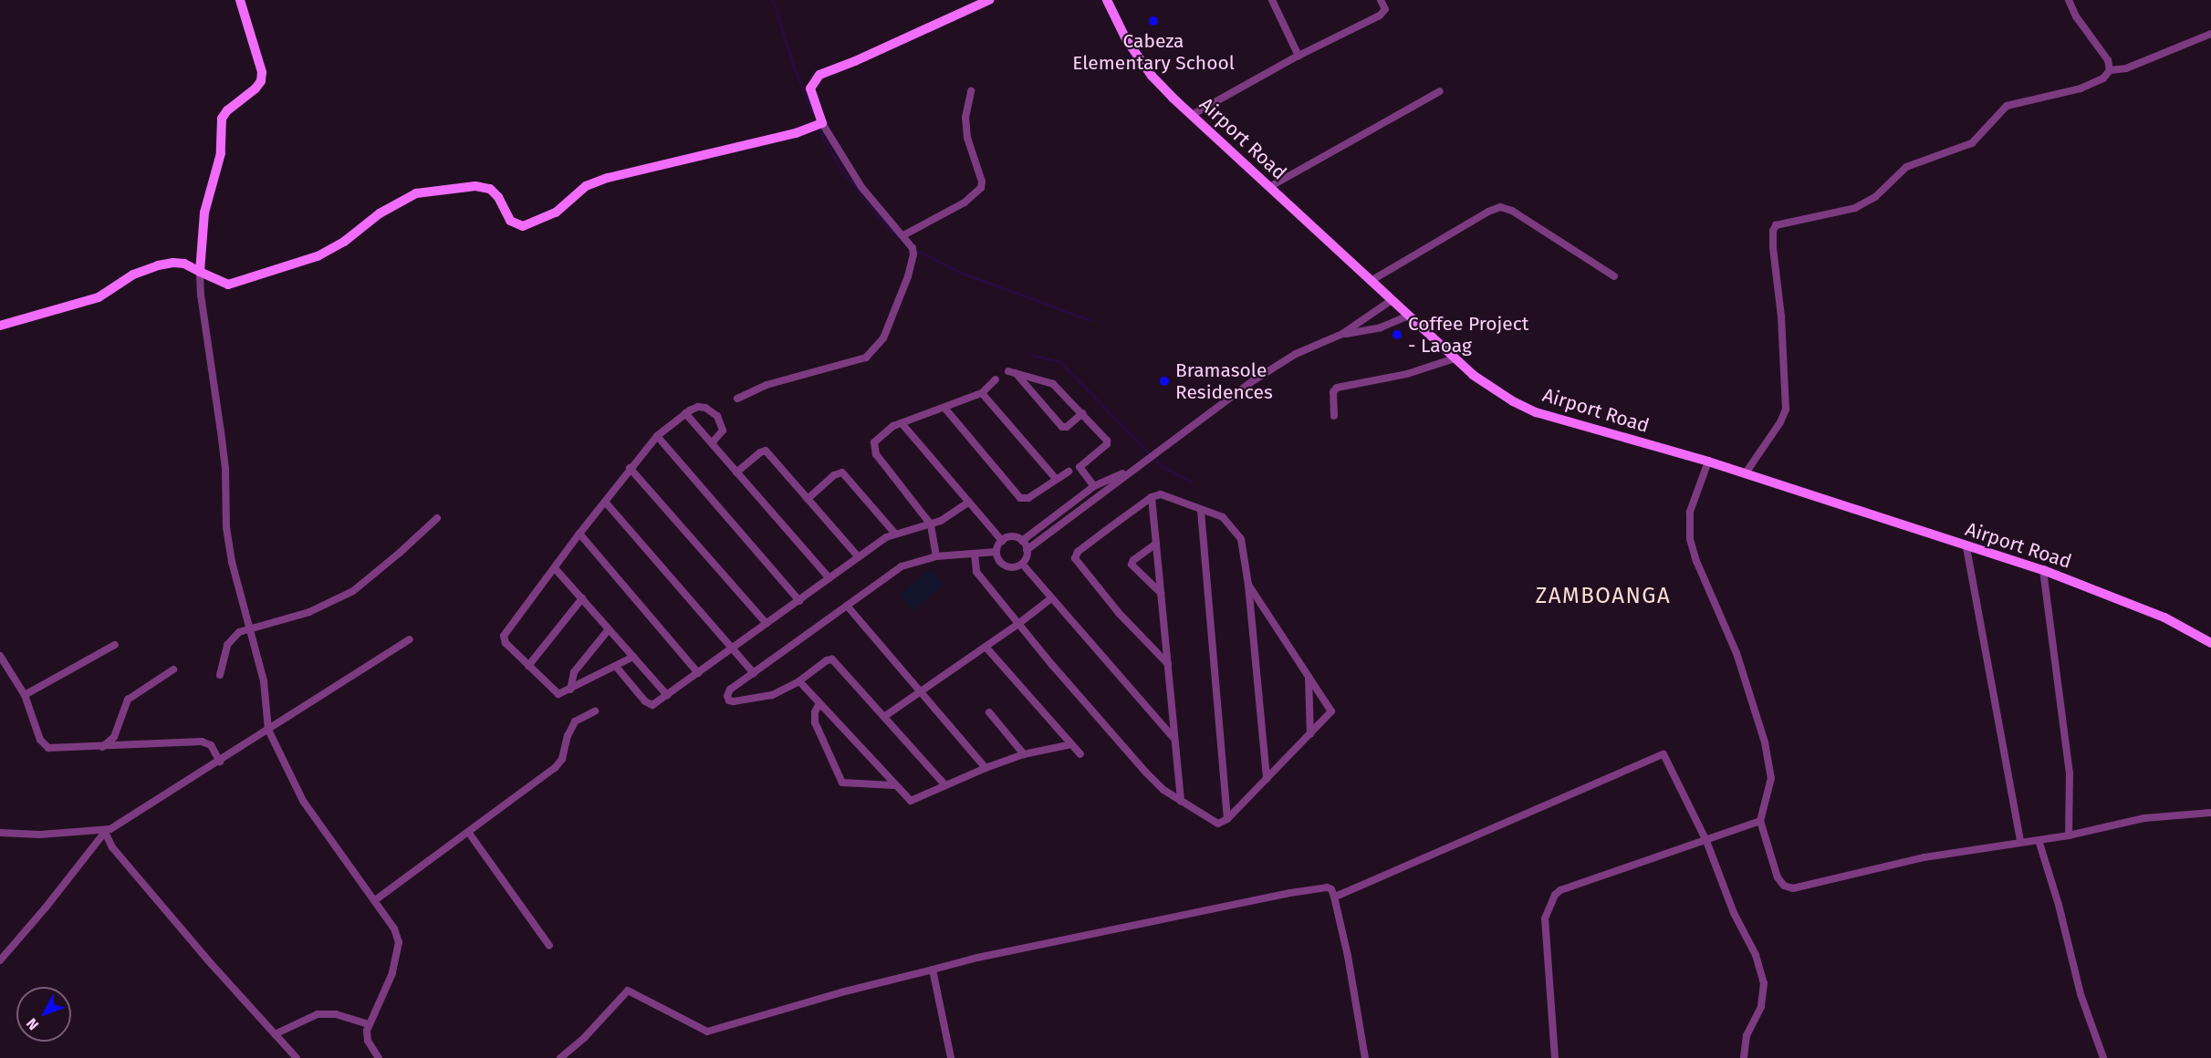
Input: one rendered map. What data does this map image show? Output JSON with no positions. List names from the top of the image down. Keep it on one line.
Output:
{"streets":{"street":["Airport Road"]},"districts":["ZAMBOANGA"],"places":["Cabeza Elementary School","Coffee Project - Laoag","Bramasole Residences"],"north":"bottom left"}
